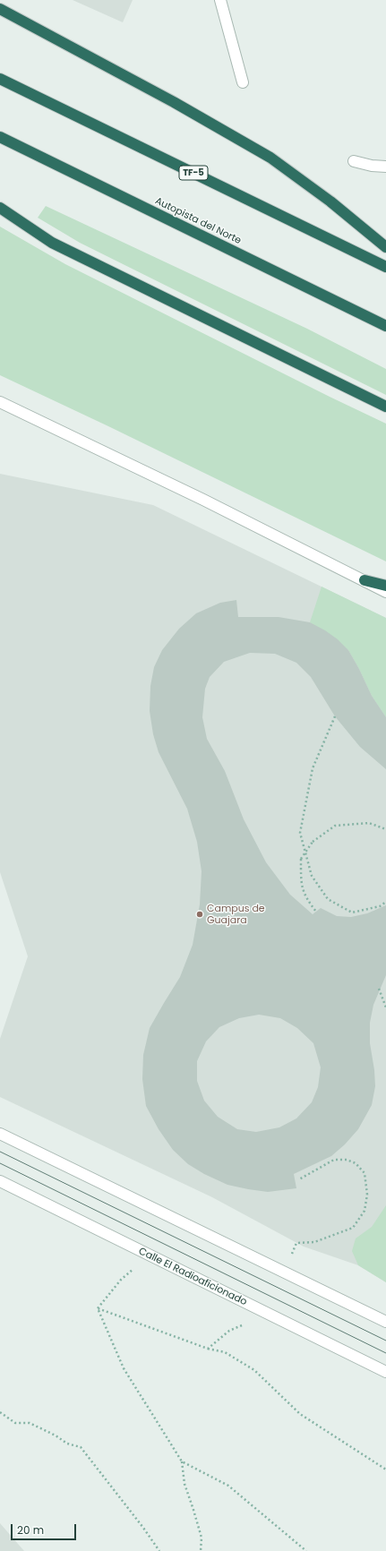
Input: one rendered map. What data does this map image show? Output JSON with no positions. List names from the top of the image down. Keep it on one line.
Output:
{"streets":{"highway":["TF-5","Autopista del Norte"],"street":["Calle El Radioaficionado"]},"places":["Campus de Guajara"],"scale_bar":"20 m"}
